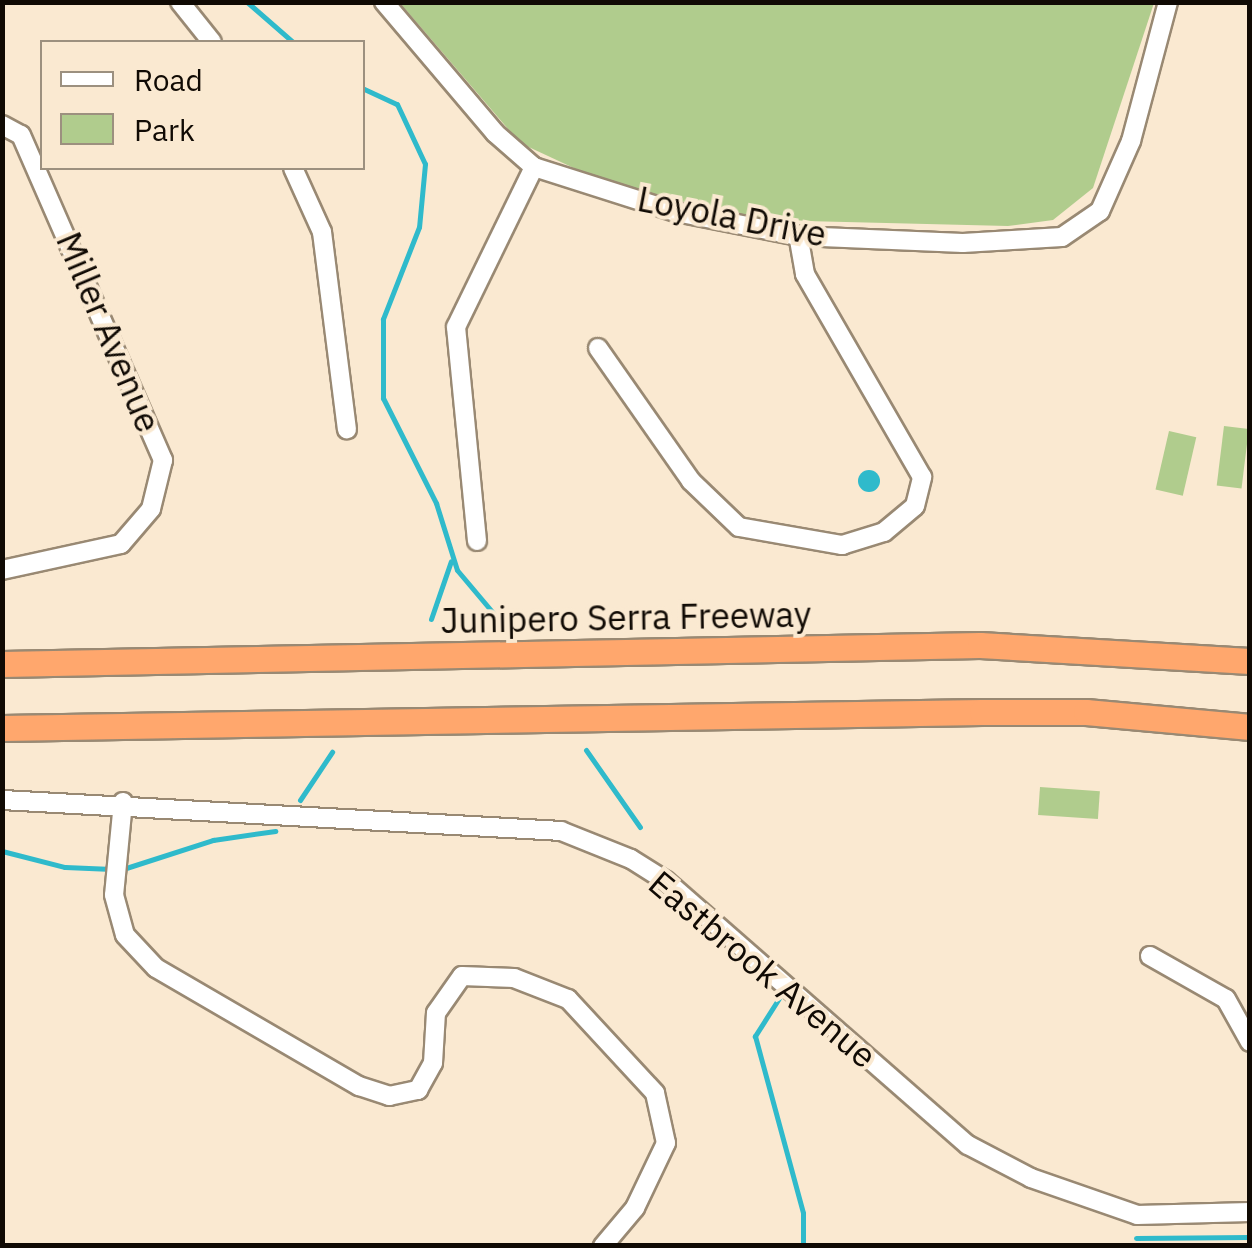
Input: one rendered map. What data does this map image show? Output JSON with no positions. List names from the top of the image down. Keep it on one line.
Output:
{"streets":{"highway":["Junipero Serra Freeway"],"street":["Loyola Drive","Miller Avenue","Eastbrook Avenue"]},"legend":["Road","Park"]}
